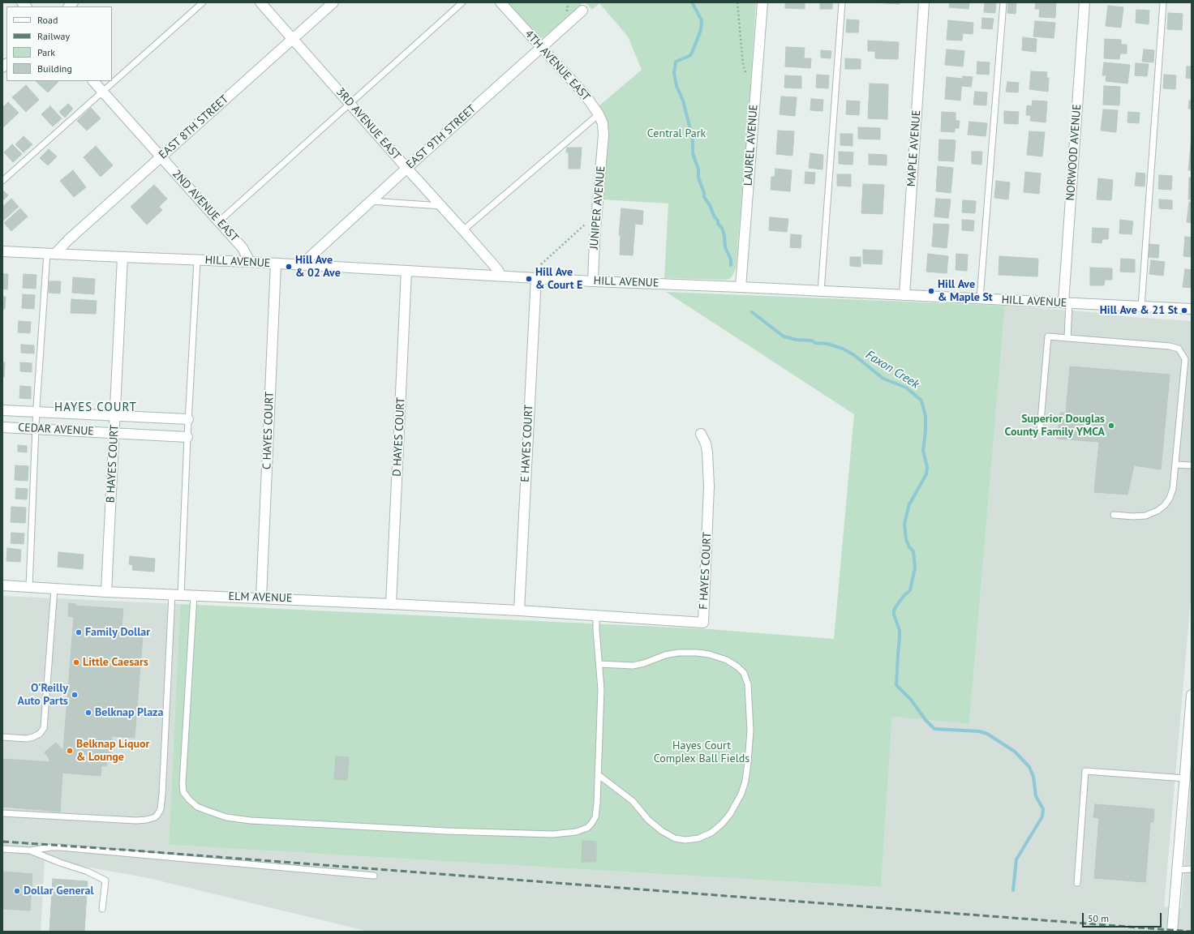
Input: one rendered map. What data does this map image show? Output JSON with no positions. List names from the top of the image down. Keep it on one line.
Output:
{"streets":{"street":["4TH AVENUE EAST","3RD AVENUE EAST","EAST 8TH STREET","EAST 9TH STREET","LAUREL AVENUE","MAPLE AVENUE","NORWOOD AVENUE","2ND AVENUE EAST","JUNIPER AVENUE","HILL AVENUE","CEDAR AVENUE","C HAYES COURT","D HAYES COURT","E HAYES COURT","B HAYES COURT","F HAYES COURT","ELM AVENUE"]},"crossings":[["4TH AVENUE EAST","EAST 9TH STREET"],["4TH AVENUE EAST","JUNIPER AVENUE"],["3RD AVENUE EAST","EAST 8TH STREET"],["3RD AVENUE EAST","EAST 9TH STREET"],["3RD AVENUE EAST","HILL AVENUE"],["EAST 8TH STREET","2ND AVENUE EAST"],["EAST 8TH STREET","HILL AVENUE"],["EAST 9TH STREET","HILL AVENUE"],["LAUREL AVENUE","HILL AVENUE"],["MAPLE AVENUE","HILL AVENUE"],["NORWOOD AVENUE","HILL AVENUE"],["2ND AVENUE EAST","HILL AVENUE"],["JUNIPER AVENUE","HILL AVENUE"],["HILL AVENUE","C HAYES COURT"],["HILL AVENUE","D HAYES COURT"],["HILL AVENUE","E HAYES COURT"],["HILL AVENUE","B HAYES COURT"],["CEDAR AVENUE","B HAYES COURT"],["C HAYES COURT","ELM AVENUE"],["D HAYES COURT","ELM AVENUE"],["E HAYES COURT","F HAYES COURT"],["E HAYES COURT","ELM AVENUE"],["B HAYES COURT","ELM AVENUE"],["F HAYES COURT","ELM AVENUE"]],"districts":["HAYES COURT"],"water":["Faxon Creek"],"parks":["Central Park","Hayes Court Complex Ball Fields"],"places":["Hill Ave & 02 Ave","Hill Ave & Court E","Hill Ave & Maple St","Hill Ave & 21 St","Superior Douglas County Family YMCA","Family Dollar","Little Caesars","O'Reilly Auto Parts","Belknap Plaza","Belknap Liquor & Lounge","Dollar General"],"legend":["Road","Railway","Park","Building"],"scale_bar":"50 m"}
